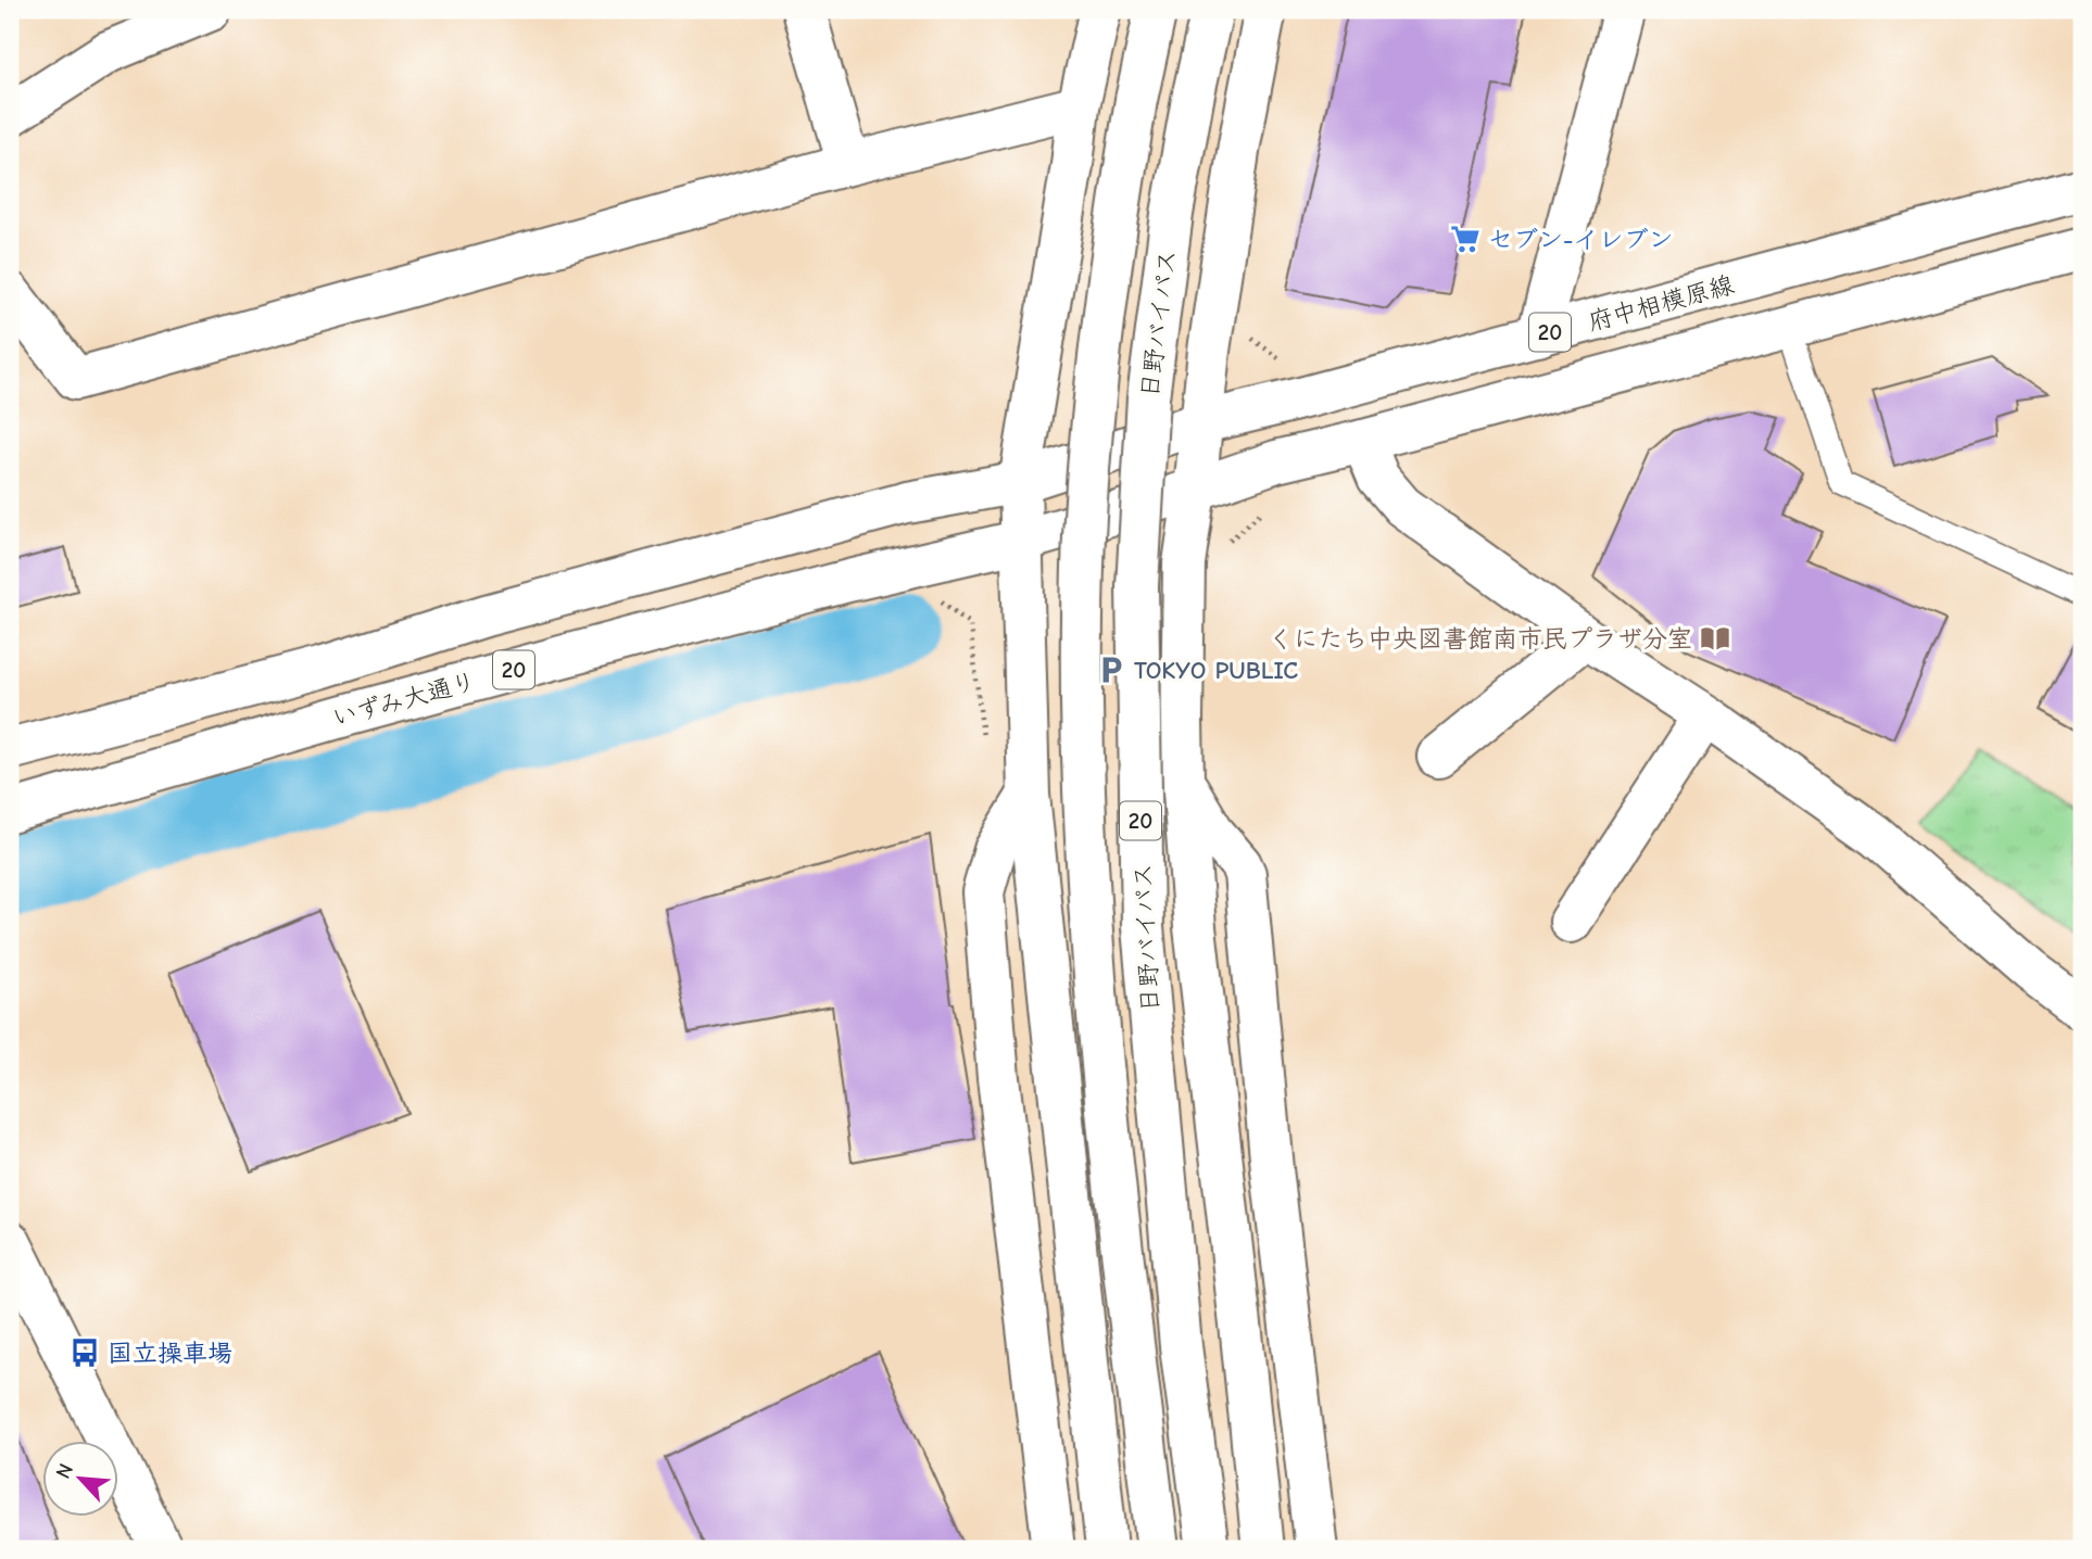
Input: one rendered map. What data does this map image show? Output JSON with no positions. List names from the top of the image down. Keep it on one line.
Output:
{"streets":{"main road":["府中相模原線","日野バイパス","20","いずみ大通り"]},"crossings":[["府中相模原線","20"],["20","いずみ大通り"]],"places":{"supermarket":["セブン-イレブン"],"library":["くにたち中央図書館南市民プラザ分室"],"parking":["TOKYO PUBLIC"],"bus stop":["国立操車場"]},"north":"top left"}
